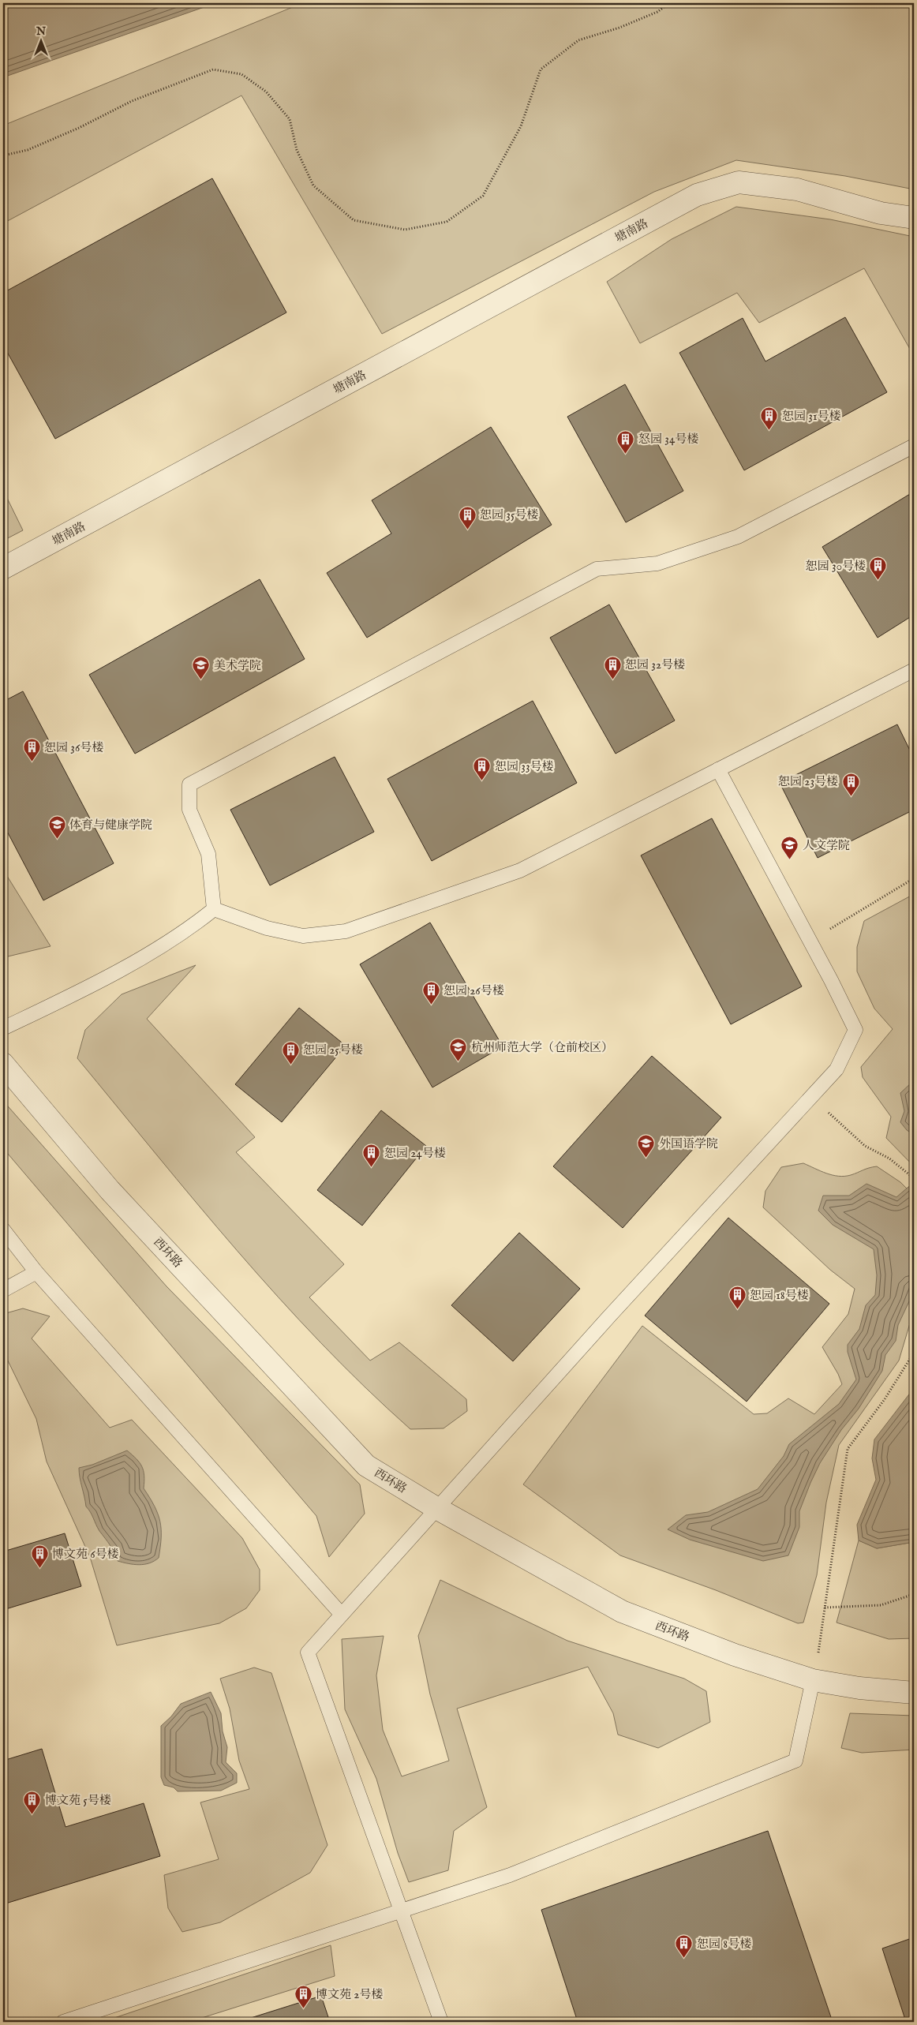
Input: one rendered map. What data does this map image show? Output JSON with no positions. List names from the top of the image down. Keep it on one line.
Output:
{"streets":{"street":["塘南路","西环路"]},"places":{"building":["恕园 31号楼","怒园 34号楼","恕园 35号楼","恕园 30号楼","恕园 32号楼","恕园 36号楼","恕园 33号楼","恕园 23号楼","恕园 26号楼","恕园 25号楼","恕园 24号楼","恕园 18号楼","博文苑 6号楼","博文苑 5号楼","恕园 8号楼","博文苑 2号楼"],"school or university":["美术学院","体育与健康学院","人文学院","杭州师范大学（仓前校区）","外国语学院"]},"north":"top"}
